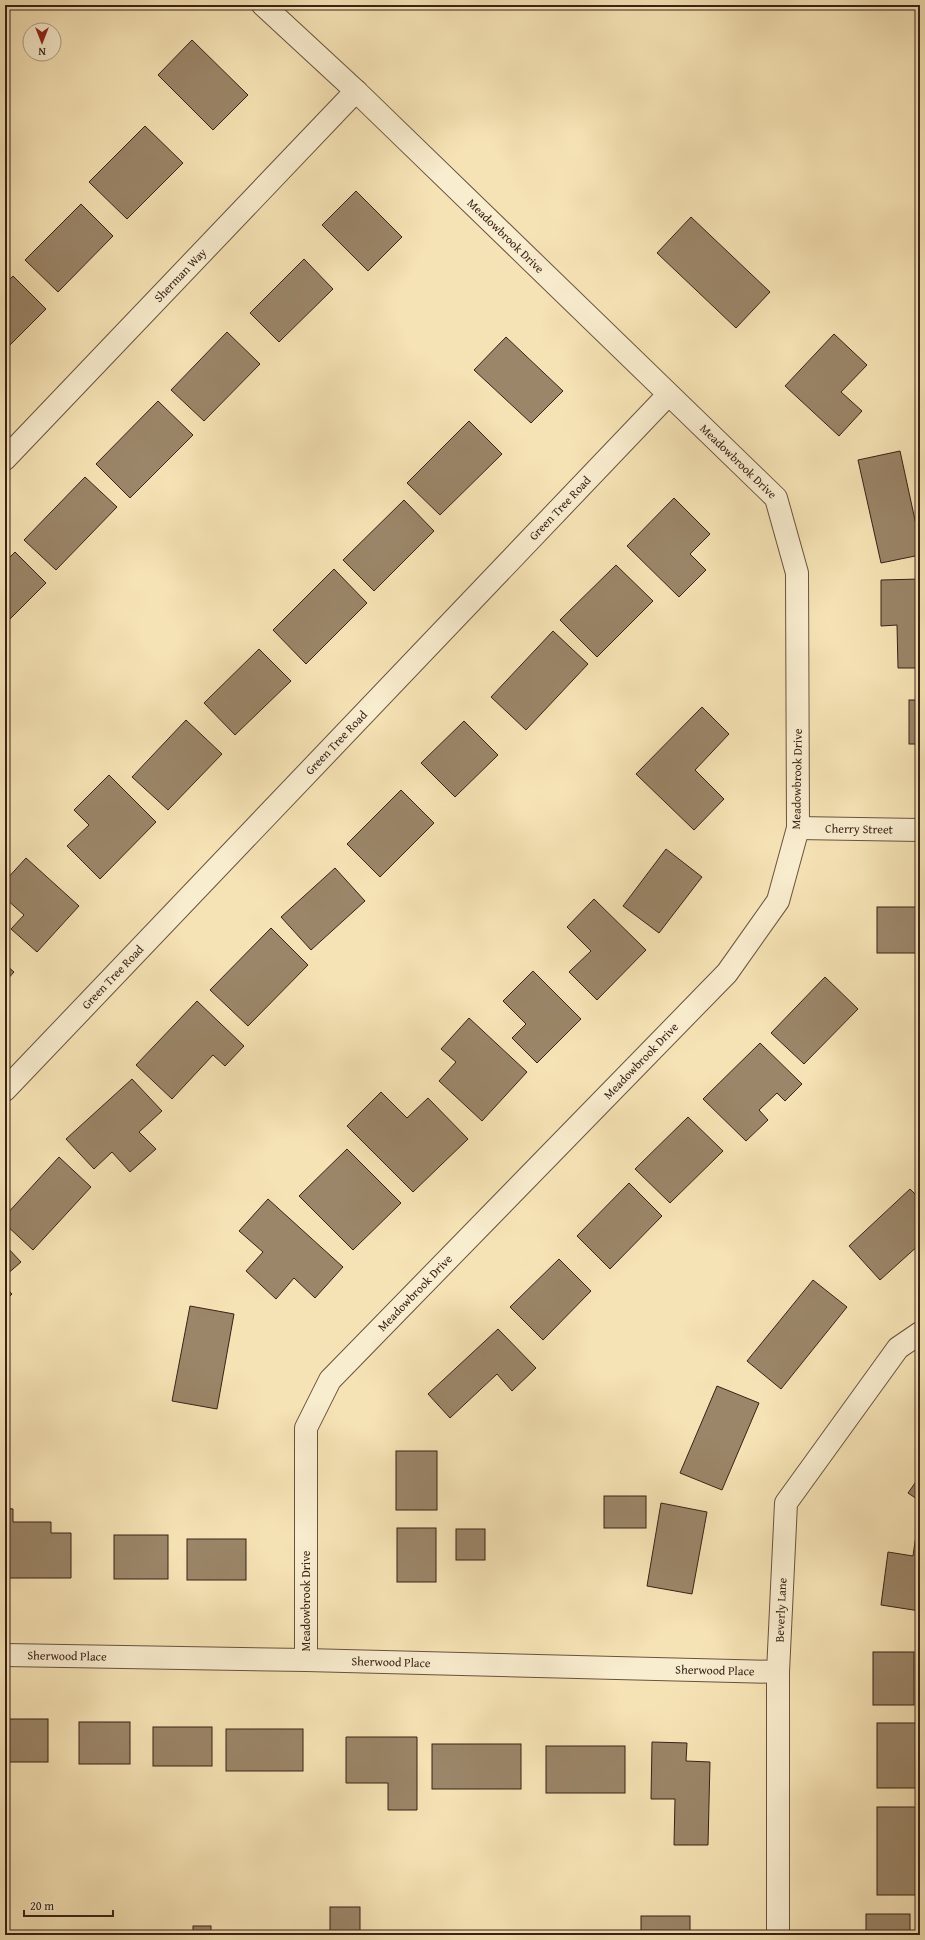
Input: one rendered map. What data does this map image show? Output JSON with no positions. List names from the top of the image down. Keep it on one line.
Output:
{"streets":{"street":["Meadowbrook Drive","Sherman Way","Green Tree Road","Cherry Street","Beverly Lane","Sherwood Place"]},"crossings":[["Meadowbrook Drive","Sherman Way"],["Meadowbrook Drive","Green Tree Road"],["Meadowbrook Drive","Cherry Street"],["Meadowbrook Drive","Sherwood Place"],["Beverly Lane","Sherwood Place"]],"scale_bar":"20 m","north":"bottom"}
